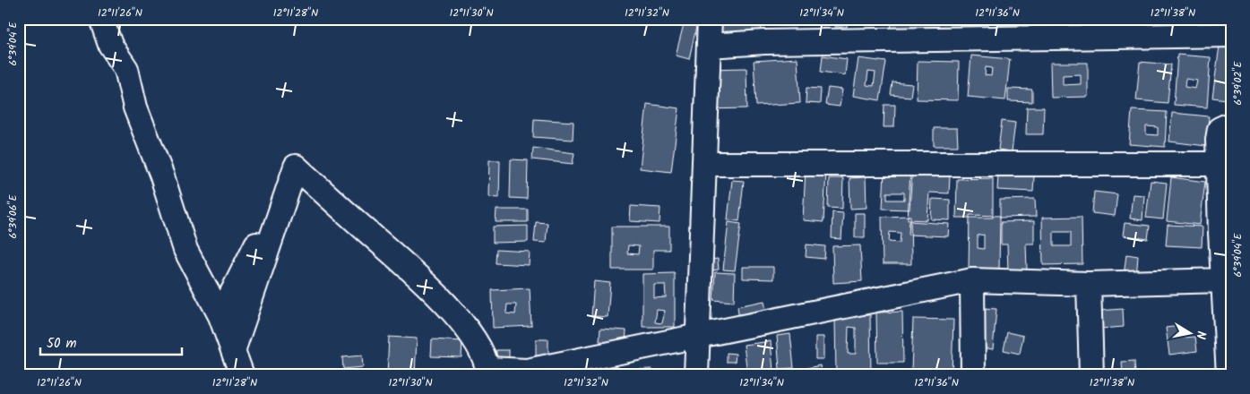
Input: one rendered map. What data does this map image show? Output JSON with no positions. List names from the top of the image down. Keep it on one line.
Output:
{"scale_bar":"50 m","north":"right","coordinates":["12°11'26\"N","12°11'28\"N","12°11'30\"N","12°11'32\"N","12°11'34\"N","12°11'36\"N","12°11'38\"N","6°39'04\"E","6°39'02\"E","6°39'06\"E"]}
